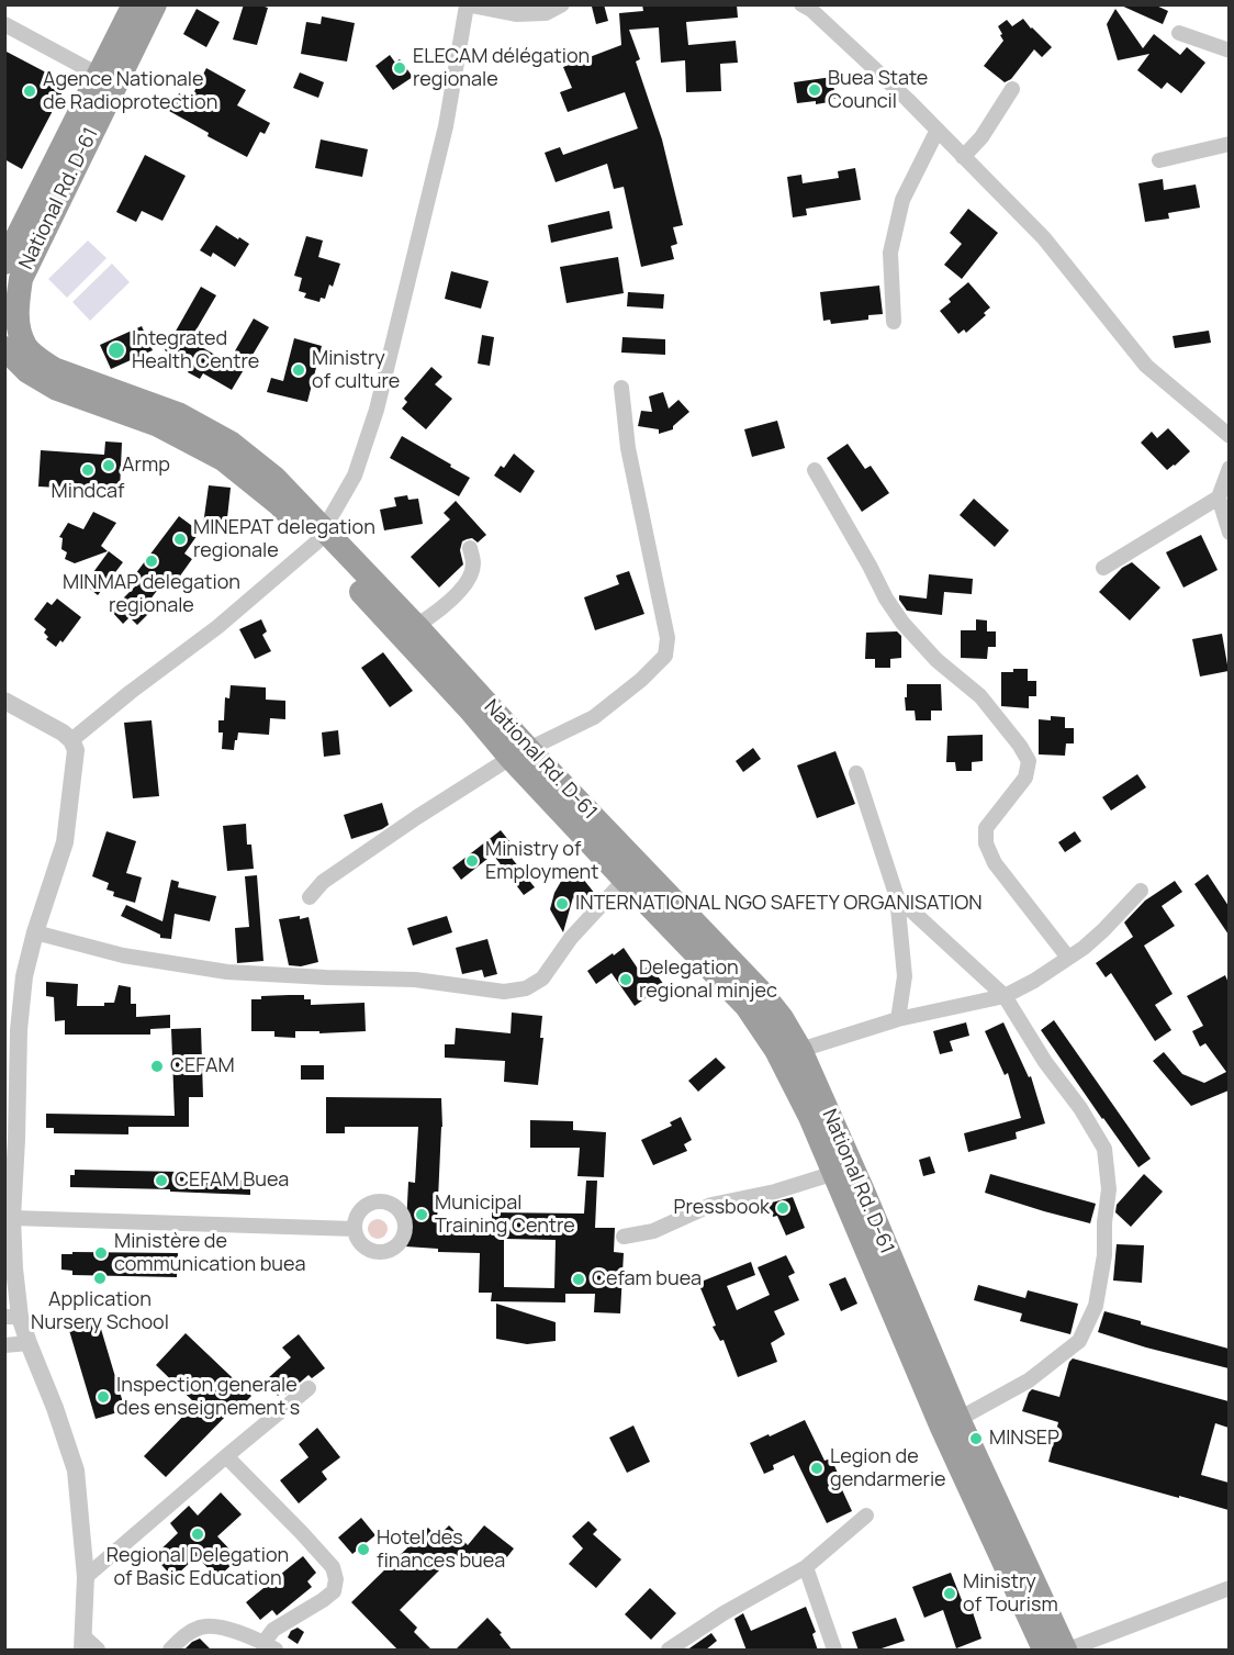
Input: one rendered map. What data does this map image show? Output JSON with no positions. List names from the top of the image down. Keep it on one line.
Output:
{"streets":{"highway":["National Rd. D-61"]},"places":["ELECAM délégation regionale","Buea State Council","Agence Nationale de Radioprotection","Integrated Health Centre","Ministry of culture","Armp","Mindcaf","MINEPAT delegation regionale","MINMAP delegation regionale","Ministry of Employment","INTERNATIONAL NGO SAFETY ORGANISATION","Delegation regional minjec","CEFAM","CEFAM Buea","Pressbook","Municipal Training Centre","Ministère de communication buea","Application Nursery School","Cefam buea","Inspection generale des enseignement s","MINSEP","Legion de gendarmerie","Regional Delegation of Basic Education","Hotel des finances buea","Ministry of Tourism"]}
